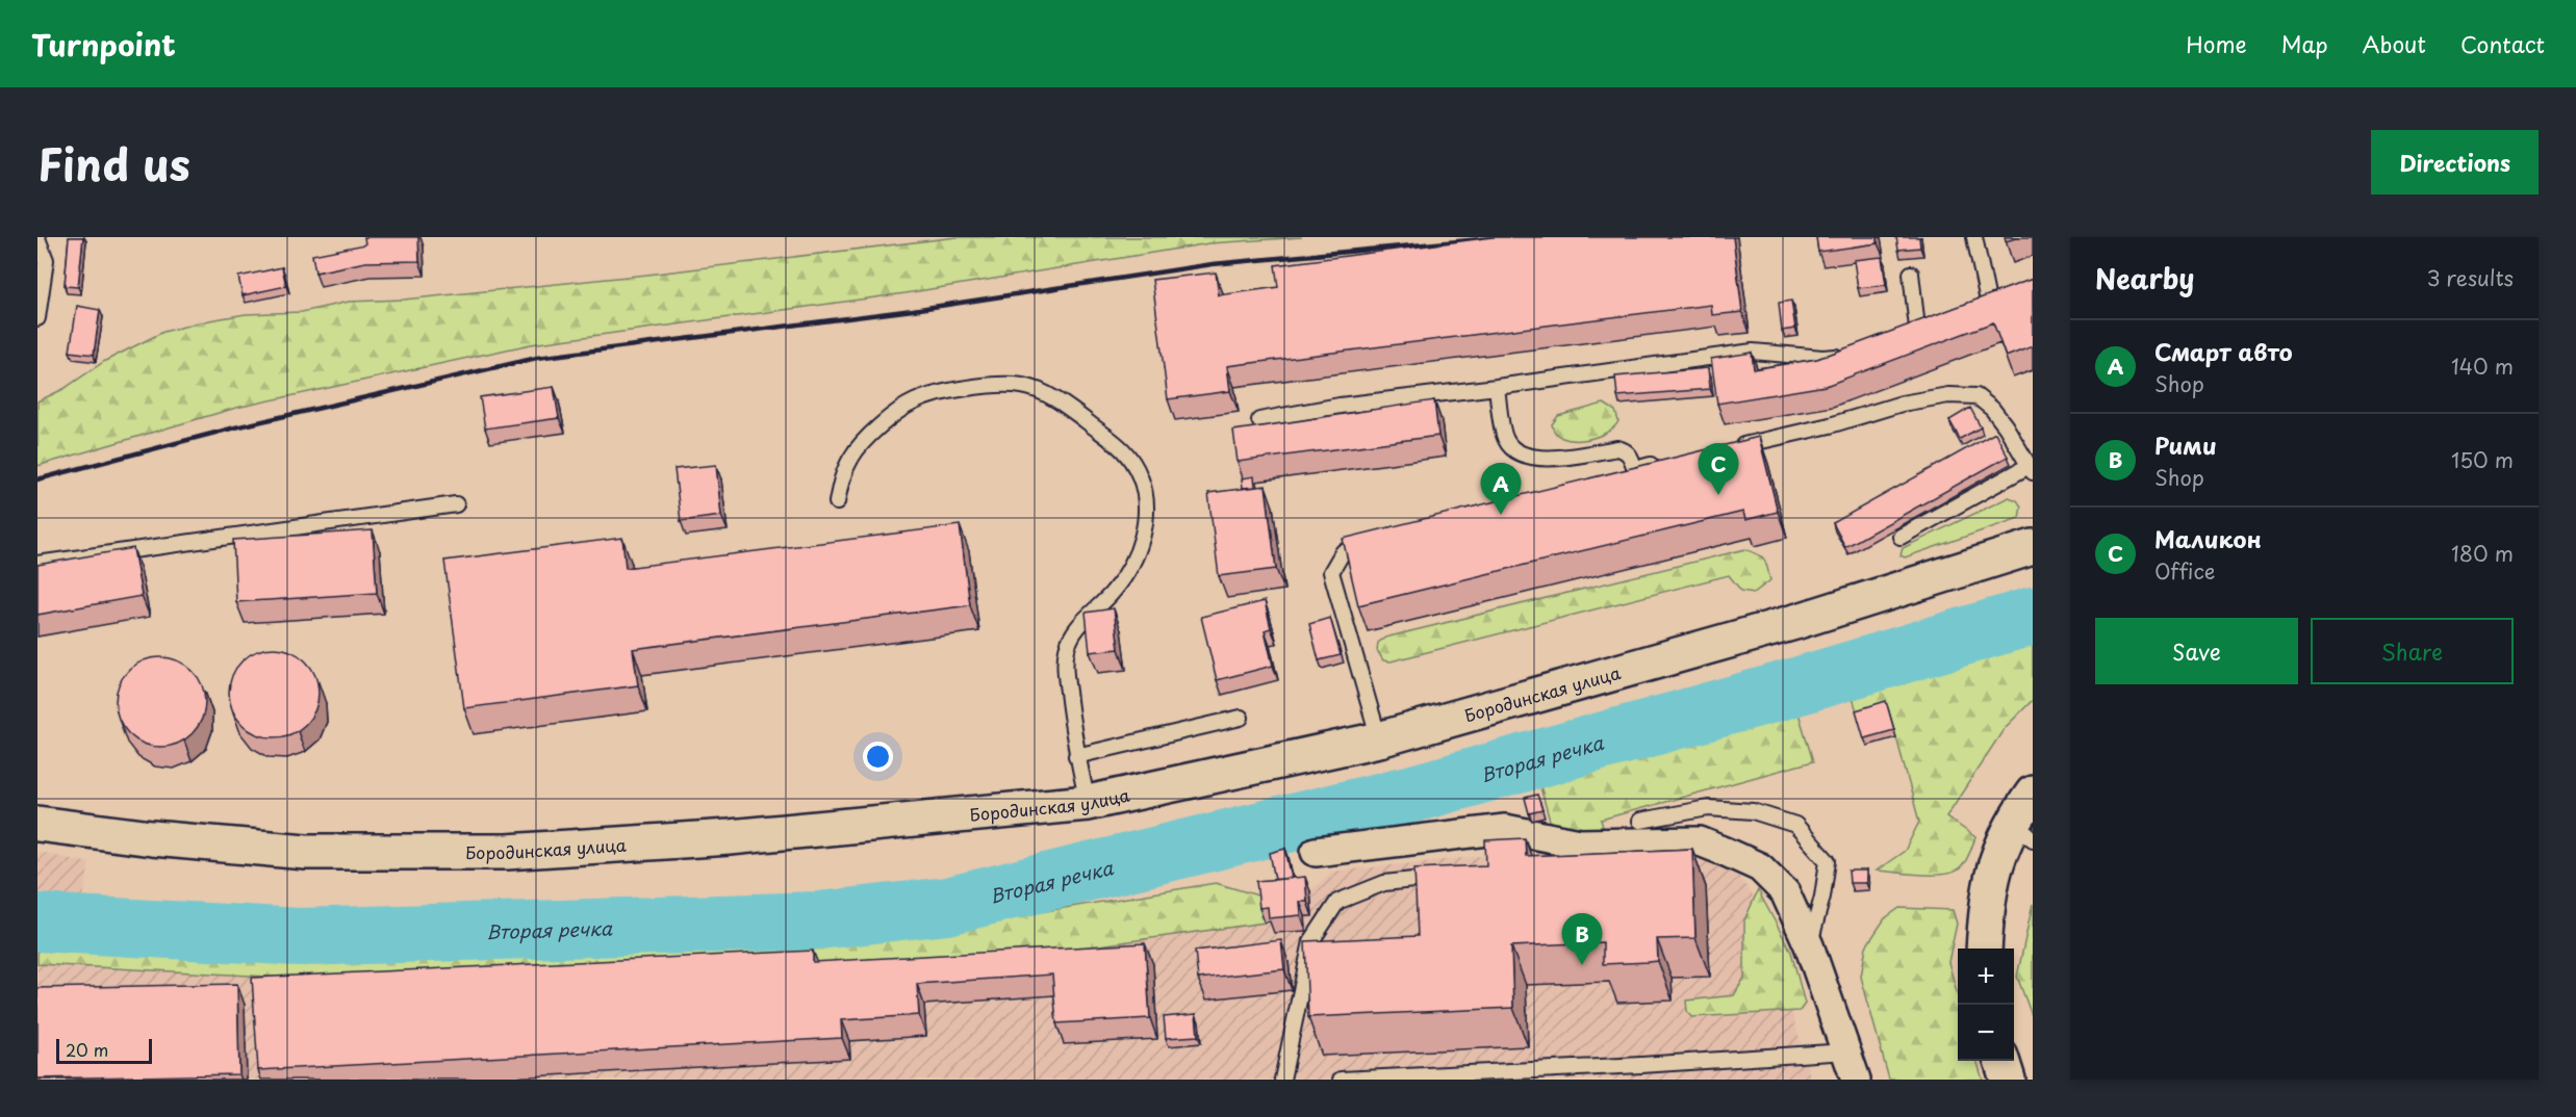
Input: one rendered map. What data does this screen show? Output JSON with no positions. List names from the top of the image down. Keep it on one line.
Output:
{"streets":{"main road":["Бородинская улица"]},"water":["Вторая речка"],"scale_bar":"20 m","page":{"header":"Turnpoint","nav":["Home","Map","About","Contact"],"title":"Find us","buttons":["Directions",["Save","Share"]],"heading":["Nearby","3 results"],"list":[{"mark":"A","name":"Смарт авто","note":"Shop","value":"140 m"},{"mark":"B","name":"Рими","note":"Shop","value":"150 m"},{"mark":"C","name":"Маликон","note":"Office","value":"180 m"}],"pins":["C","A","B"],"map_buttons":["+","−"],"scale":"20 m"}}
